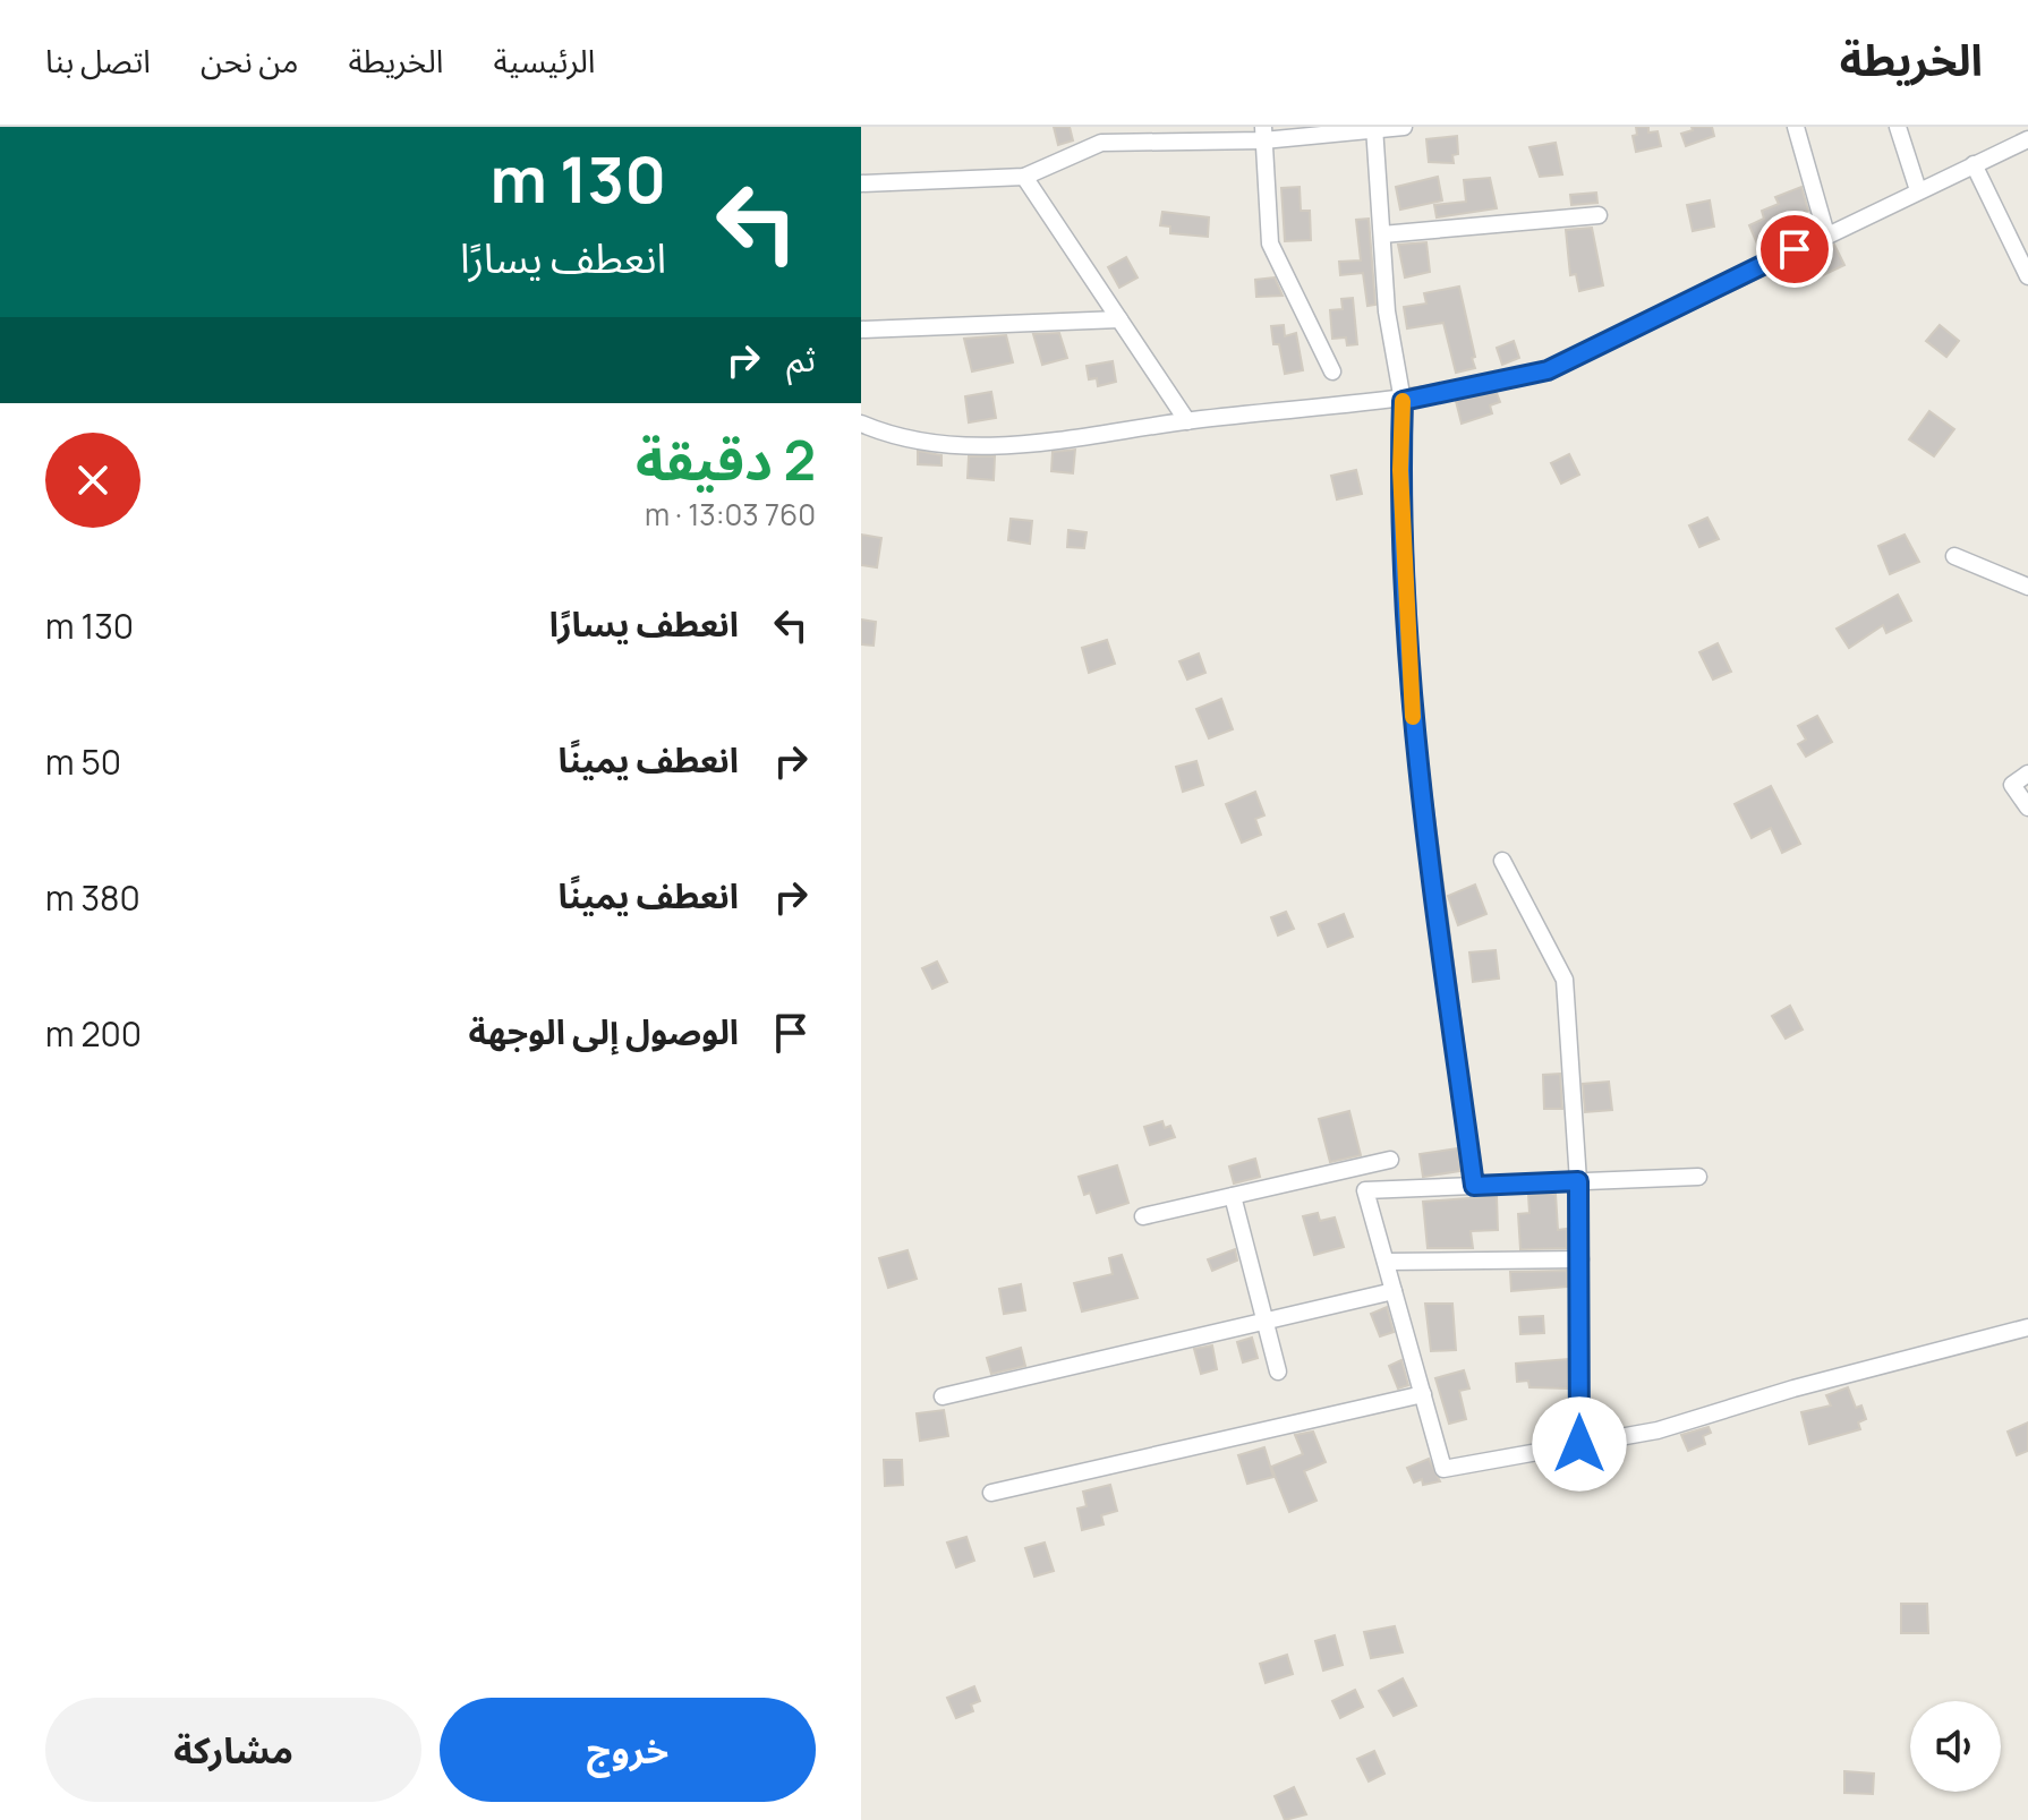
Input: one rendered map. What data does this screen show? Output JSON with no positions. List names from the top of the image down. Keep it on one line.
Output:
{"page":{"header":"الخريطة","nav":["الرئيسية","الخريطة","من نحن","اتصل بنا"],"turn":["130 m","انعطف يسارًا"],"then":"ثم","heading":["2 دقيقة","760 m · 13:03"],"list":[{"name":"انعطف يسارًا","value":"130 m"},{"name":"انعطف يمينًا","value":"50 m"},{"name":"انعطف يمينًا","value":"380 m"},{"name":"الوصول إلى الوجهة","value":"200 m"}],"buttons":["خروج","مشاركة"]}}
